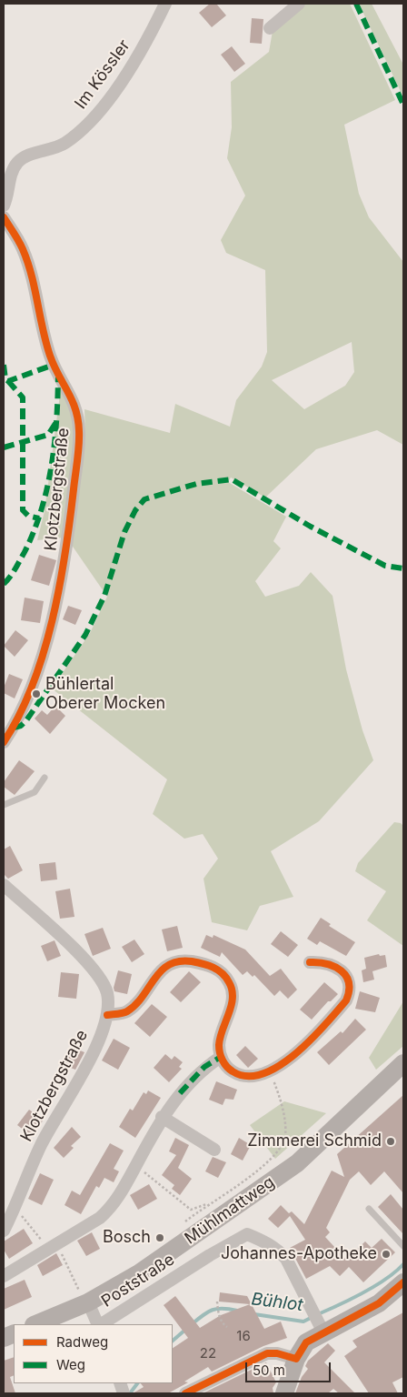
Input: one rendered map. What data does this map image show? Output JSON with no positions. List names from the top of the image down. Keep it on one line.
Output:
{"streets":{"main road":["Mühlmattweg"],"street":["Im Kössler","Klotzbergstraße","Poststraße"]},"water":["Bühlot"],"places":["Bühlertal Oberer Mocken","Zimmerei Schmid","Bosch","Johannes-Apotheke"],"house_numbers":["16","22"],"legend":["Radweg","Weg"],"scale_bar":"50 m"}
